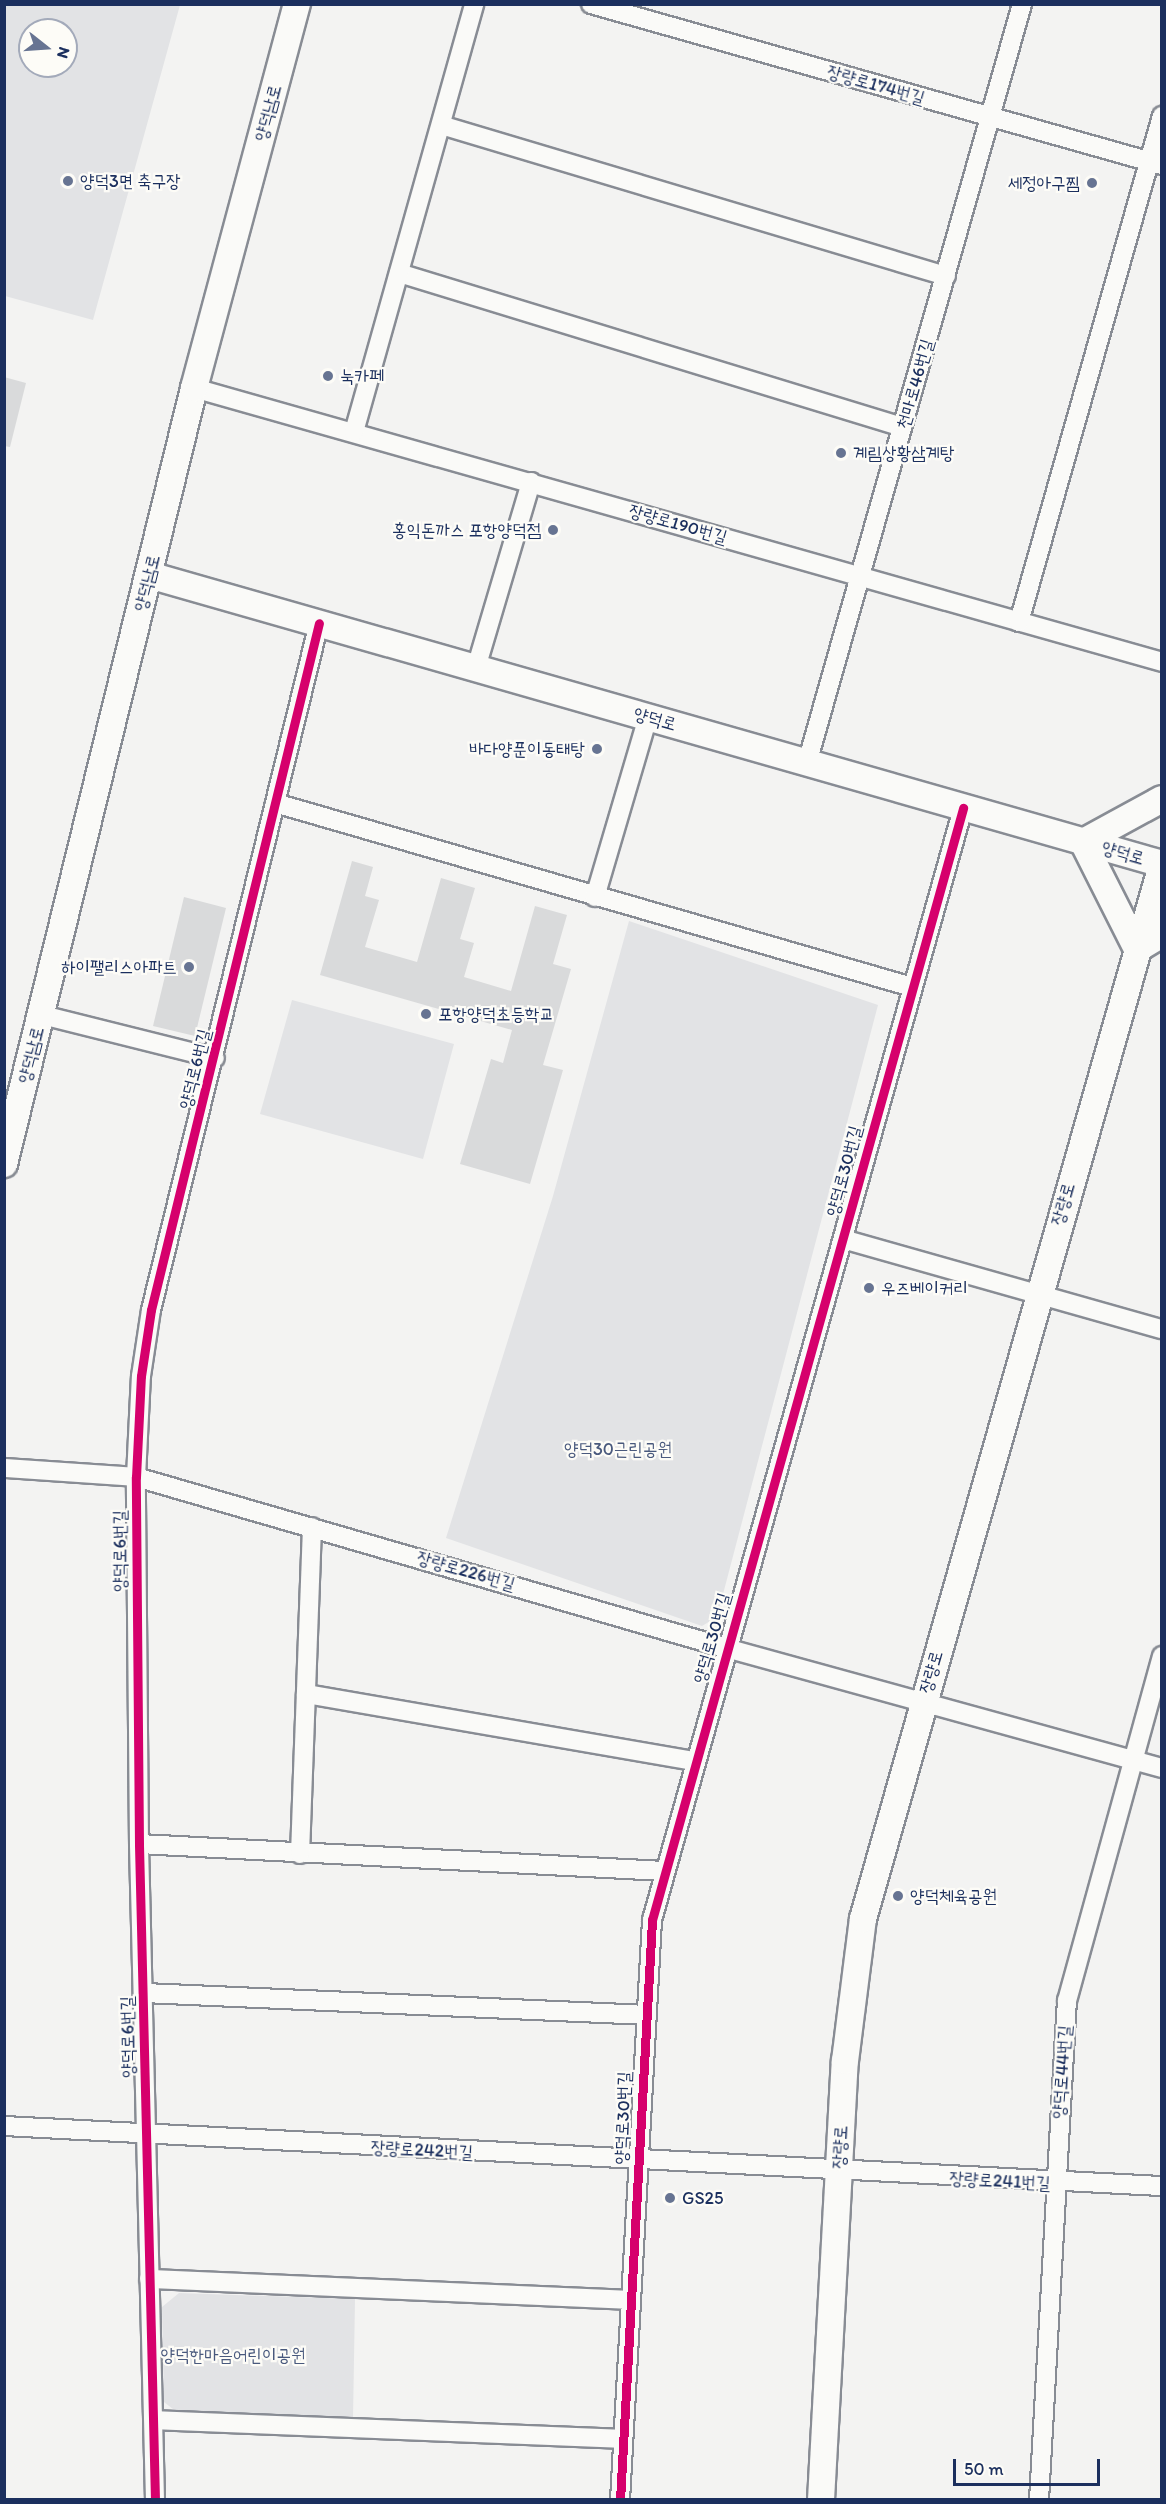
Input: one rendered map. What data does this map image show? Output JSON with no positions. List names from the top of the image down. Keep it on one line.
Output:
{"streets":{"street":["장량로174번길","양덕남로","천마로46번길","장량로190번길","양덕로","양덕로6번길","양덕로30번길","장량로","장량로226번길","양덕로44번길","장량로242번길","장량로241번길"]},"crossings":[["장량로174번길","천마로46번길"],["양덕남로","장량로190번길"],["양덕남로","양덕로"],["천마로46번길","장량로190번길"],["천마로46번길","양덕로"],["양덕로","양덕로6번길"],["양덕로","양덕로30번길"],["양덕로","장량로"],["양덕로6번길","장량로226번길"],["양덕로6번길","장량로242번길"],["양덕로30번길","장량로226번길"],["양덕로30번길","장량로242번길"],["장량로","장량로226번길"],["장량로","장량로242번길"],["장량로","장량로241번길"],["장량로226번길","양덕로44번길"],["양덕로44번길","장량로241번길"],["장량로242번길","장량로241번길"]],"parks":["양덕30근린공원","양덕한마음어린이공원"],"places":["양덕3면 축구장","세정아구찜","눅카페","계림상황삼계탕","홍익돈까스 포항양덕점","바다양푼이동태탕","하이팰리스아파트","포항양덕초등학교","우즈베이커리","양덕체육공원","GS25"],"scale_bar":"50 m","north":"right"}
